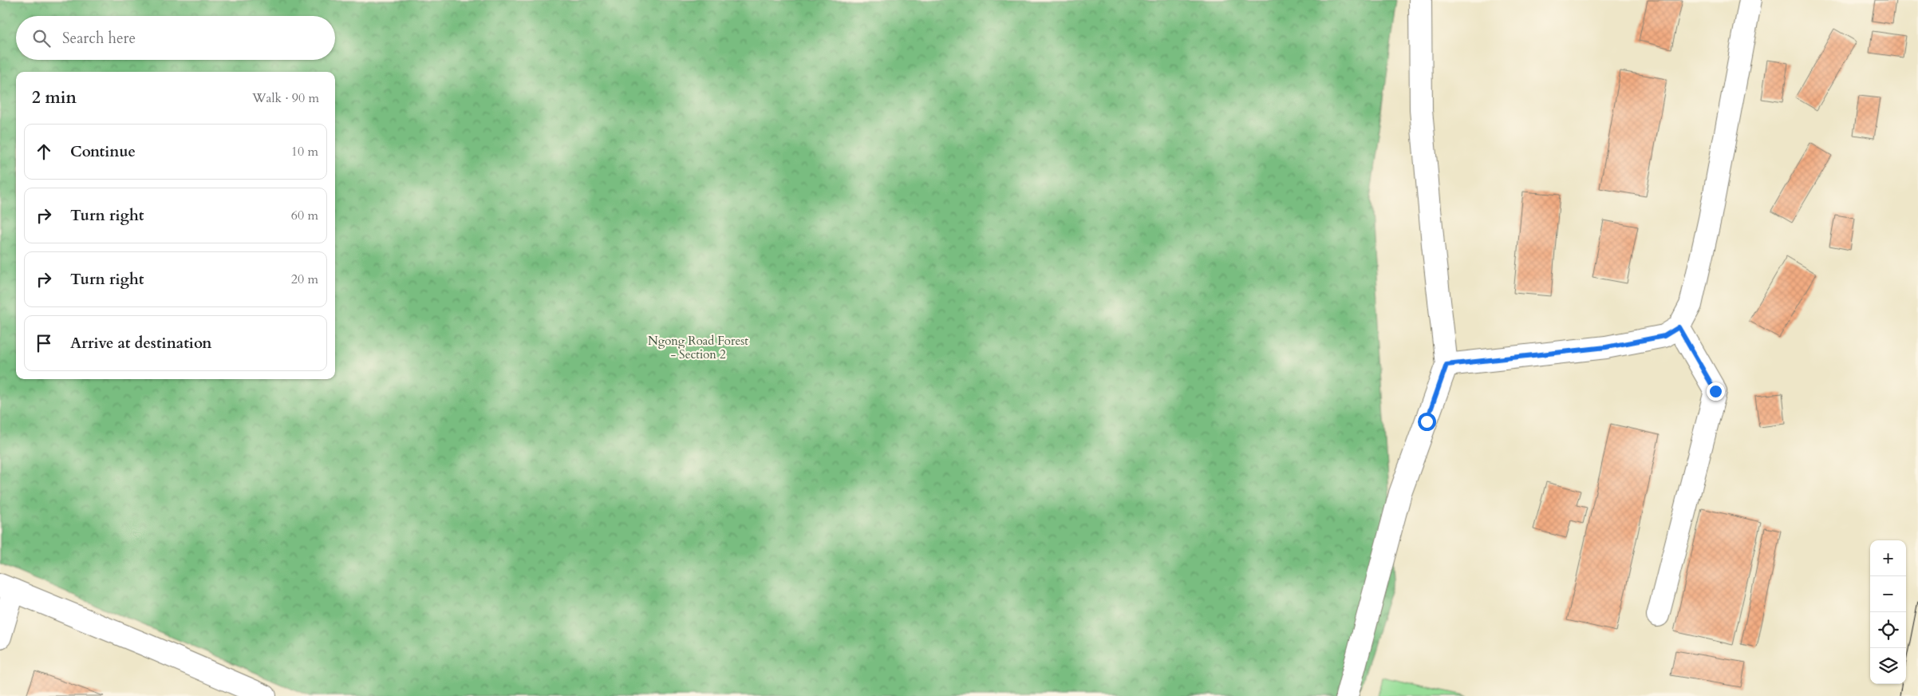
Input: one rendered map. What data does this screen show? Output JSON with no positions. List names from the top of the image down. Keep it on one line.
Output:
{"parks":["Ngong Road Forest - Section 2"],"page":{"search":"Search here","heading":["2 min","Walk · 90 m"],"list":[["Continue","10 m"],["Turn right","60 m"],["Turn right","20 m"],"Arrive at destination"],"map_buttons":["+","−"]}}
